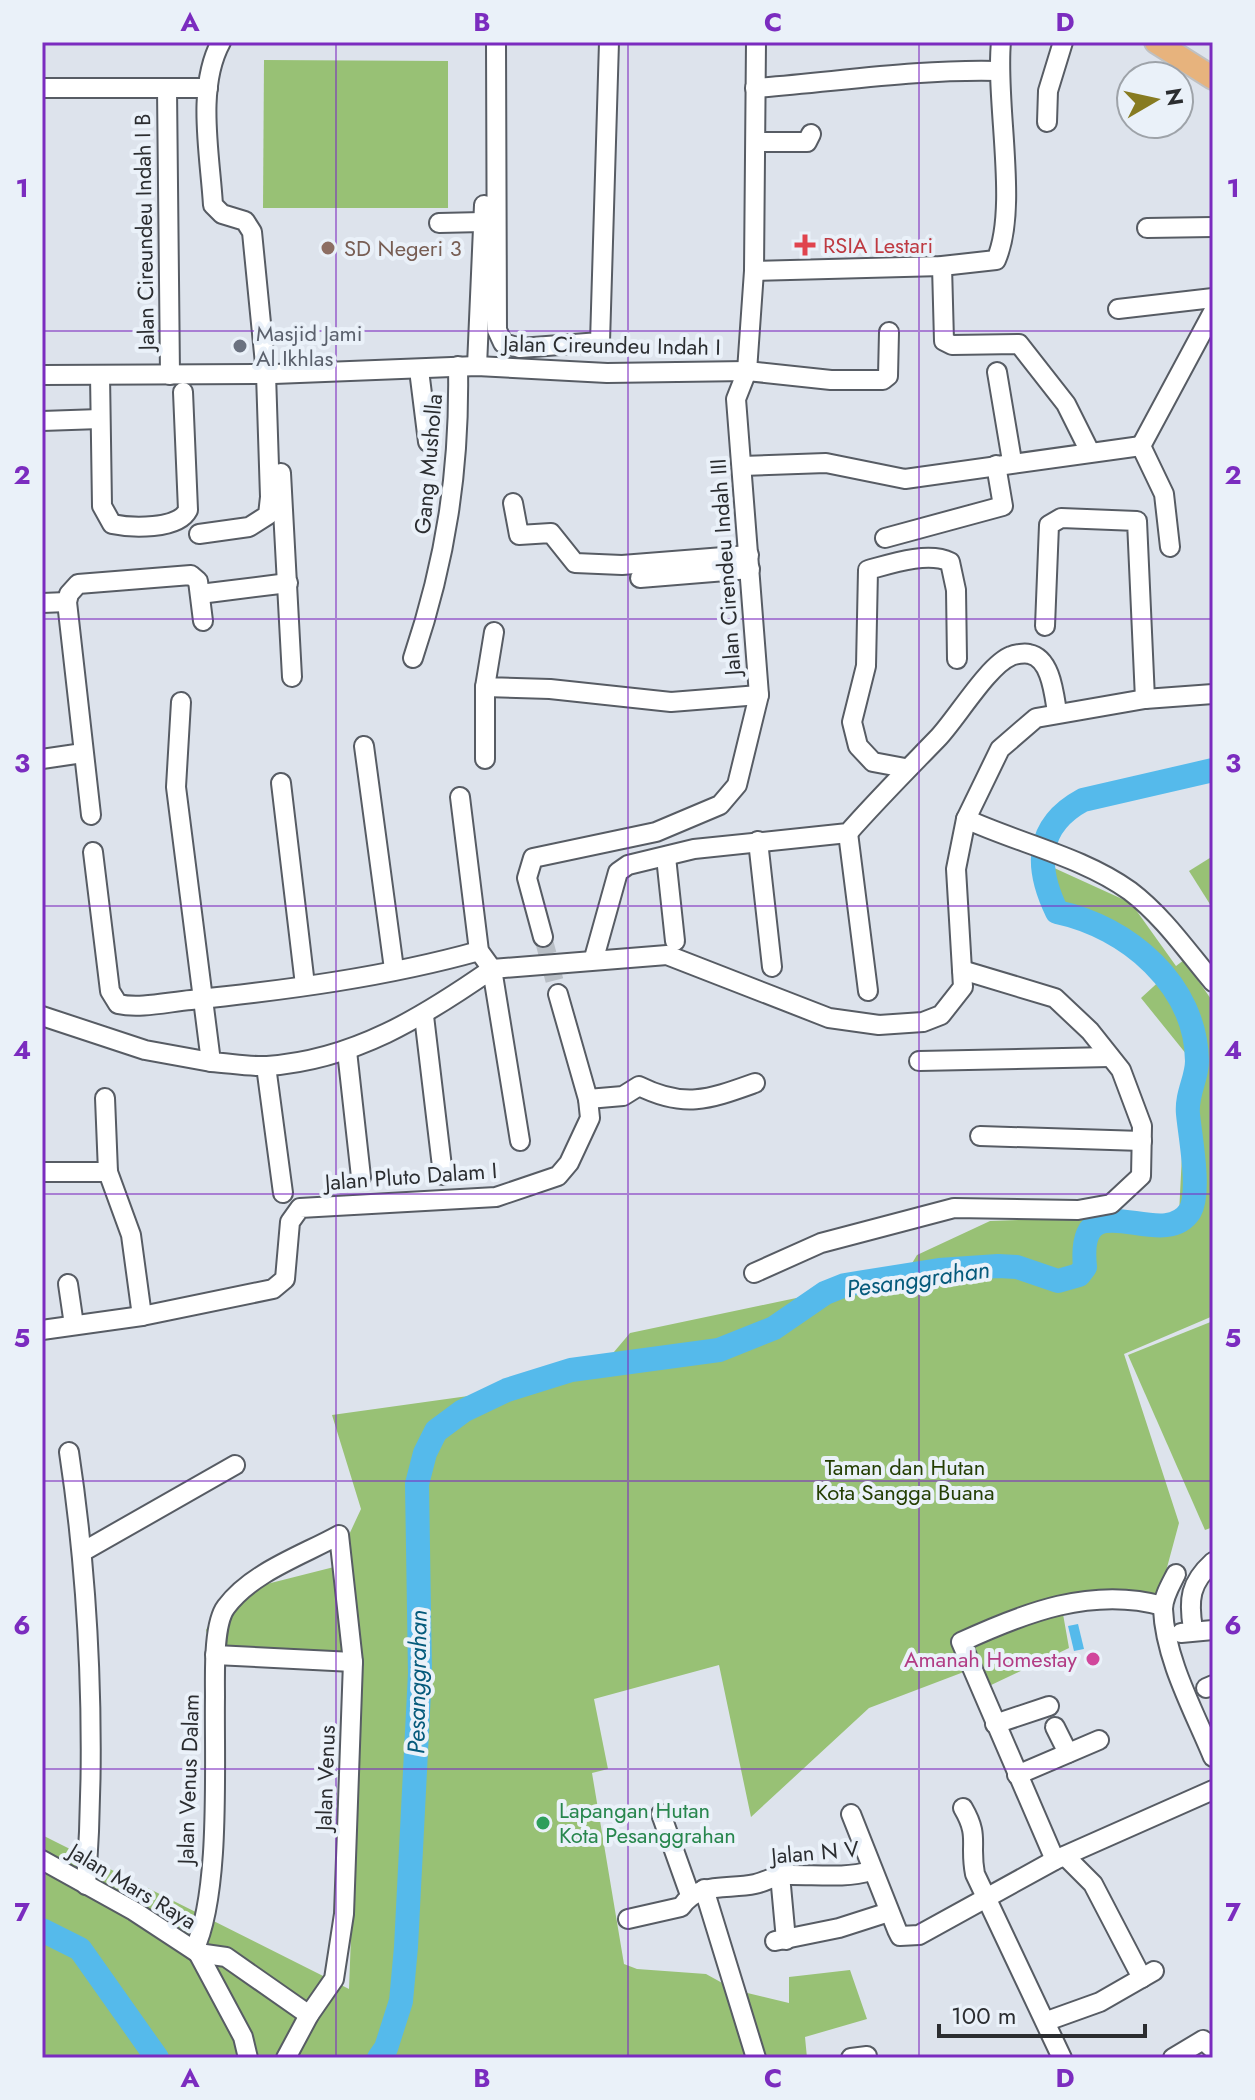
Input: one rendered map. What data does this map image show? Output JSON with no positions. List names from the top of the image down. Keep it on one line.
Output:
{"streets":{"street":["Jalan Cireundeu Indah I B","Jalan Cireundeu Indah I","Gang Musholla","Jalan Cirendeu Indah III","Jalan Pluto Dalam I","Jalan Venus","Jalan Venus Dalam","Jalan N V","Jalan Mars Raya"]},"crossings":[["Jalan Cireundeu Indah I B","Jalan Cireundeu Indah I"],["Jalan Cireundeu Indah I","Gang Musholla"],["Jalan Cireundeu Indah I","Jalan Cirendeu Indah III"],["Jalan Venus","Jalan Venus Dalam"],["Jalan Venus","Jalan Mars Raya"],["Jalan Venus Dalam","Jalan Mars Raya"]],"water":["Pesanggrahan"],"parks":["Taman dan Hutan Kota Sangga Buana"],"places":{"health":["RSIA Lestari"],"other":["SD Negeri 3","Masjid Jami Al Ikhlas","Amanah Homestay","Lapangan Hutan Kota Pesanggrahan"]},"scale_bar":"100 m","north":"right","grid":{"columns":["A","B","C","D"],"rows":["1","2","3","4","5","6","7"]}}
